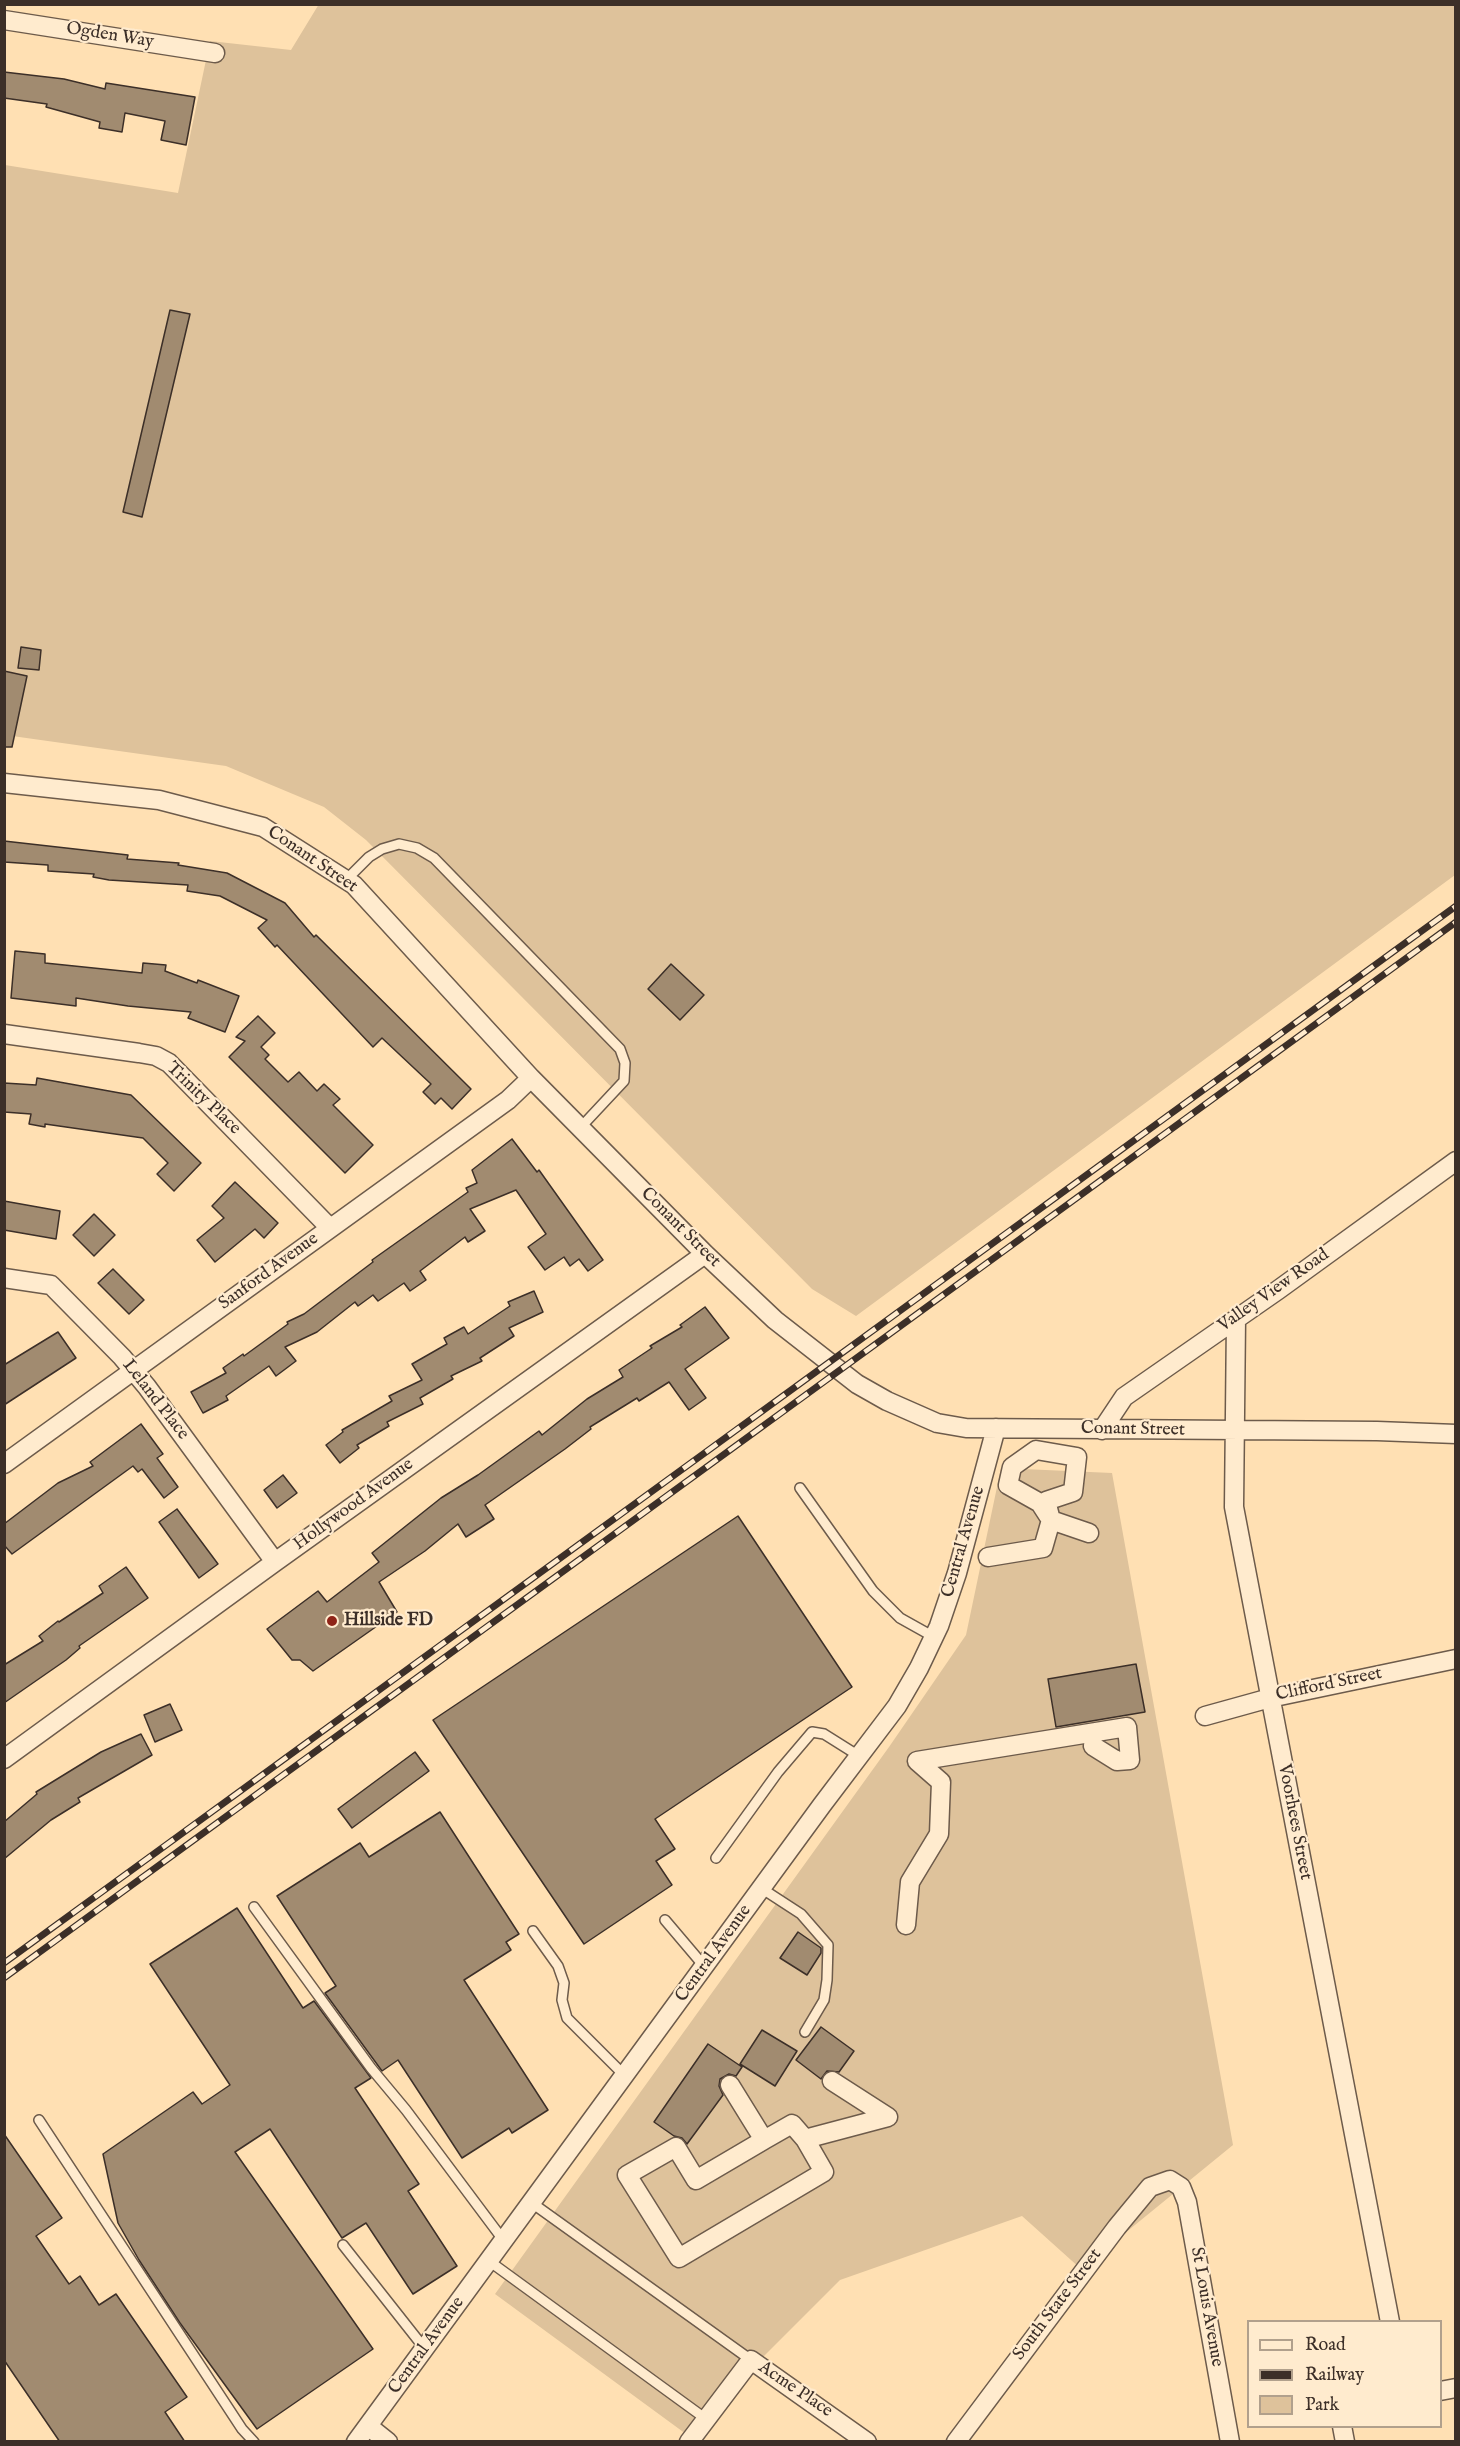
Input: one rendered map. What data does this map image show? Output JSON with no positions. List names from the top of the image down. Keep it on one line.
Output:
{"streets":{"street":["Ogden Way","Conant Street","Trinity Place","Sanford Avenue","Valley View Road","Leland Place","Hollywood Avenue","Central Avenue","Clifford Street","Voorhees Street","South State Street","St Louis Avenue","Acme Place"]},"crossings":[["Conant Street","Sanford Avenue"],["Conant Street","Valley View Road"],["Conant Street","Hollywood Avenue"],["Conant Street","Central Avenue"],["Conant Street","Voorhees Street"],["Trinity Place","Sanford Avenue"],["Sanford Avenue","Leland Place"],["Valley View Road","Voorhees Street"],["Leland Place","Hollywood Avenue"],["Clifford Street","Voorhees Street"],["South State Street","St Louis Avenue"]],"places":["Hillside FD"],"legend":["Road","Railway","Park"]}
